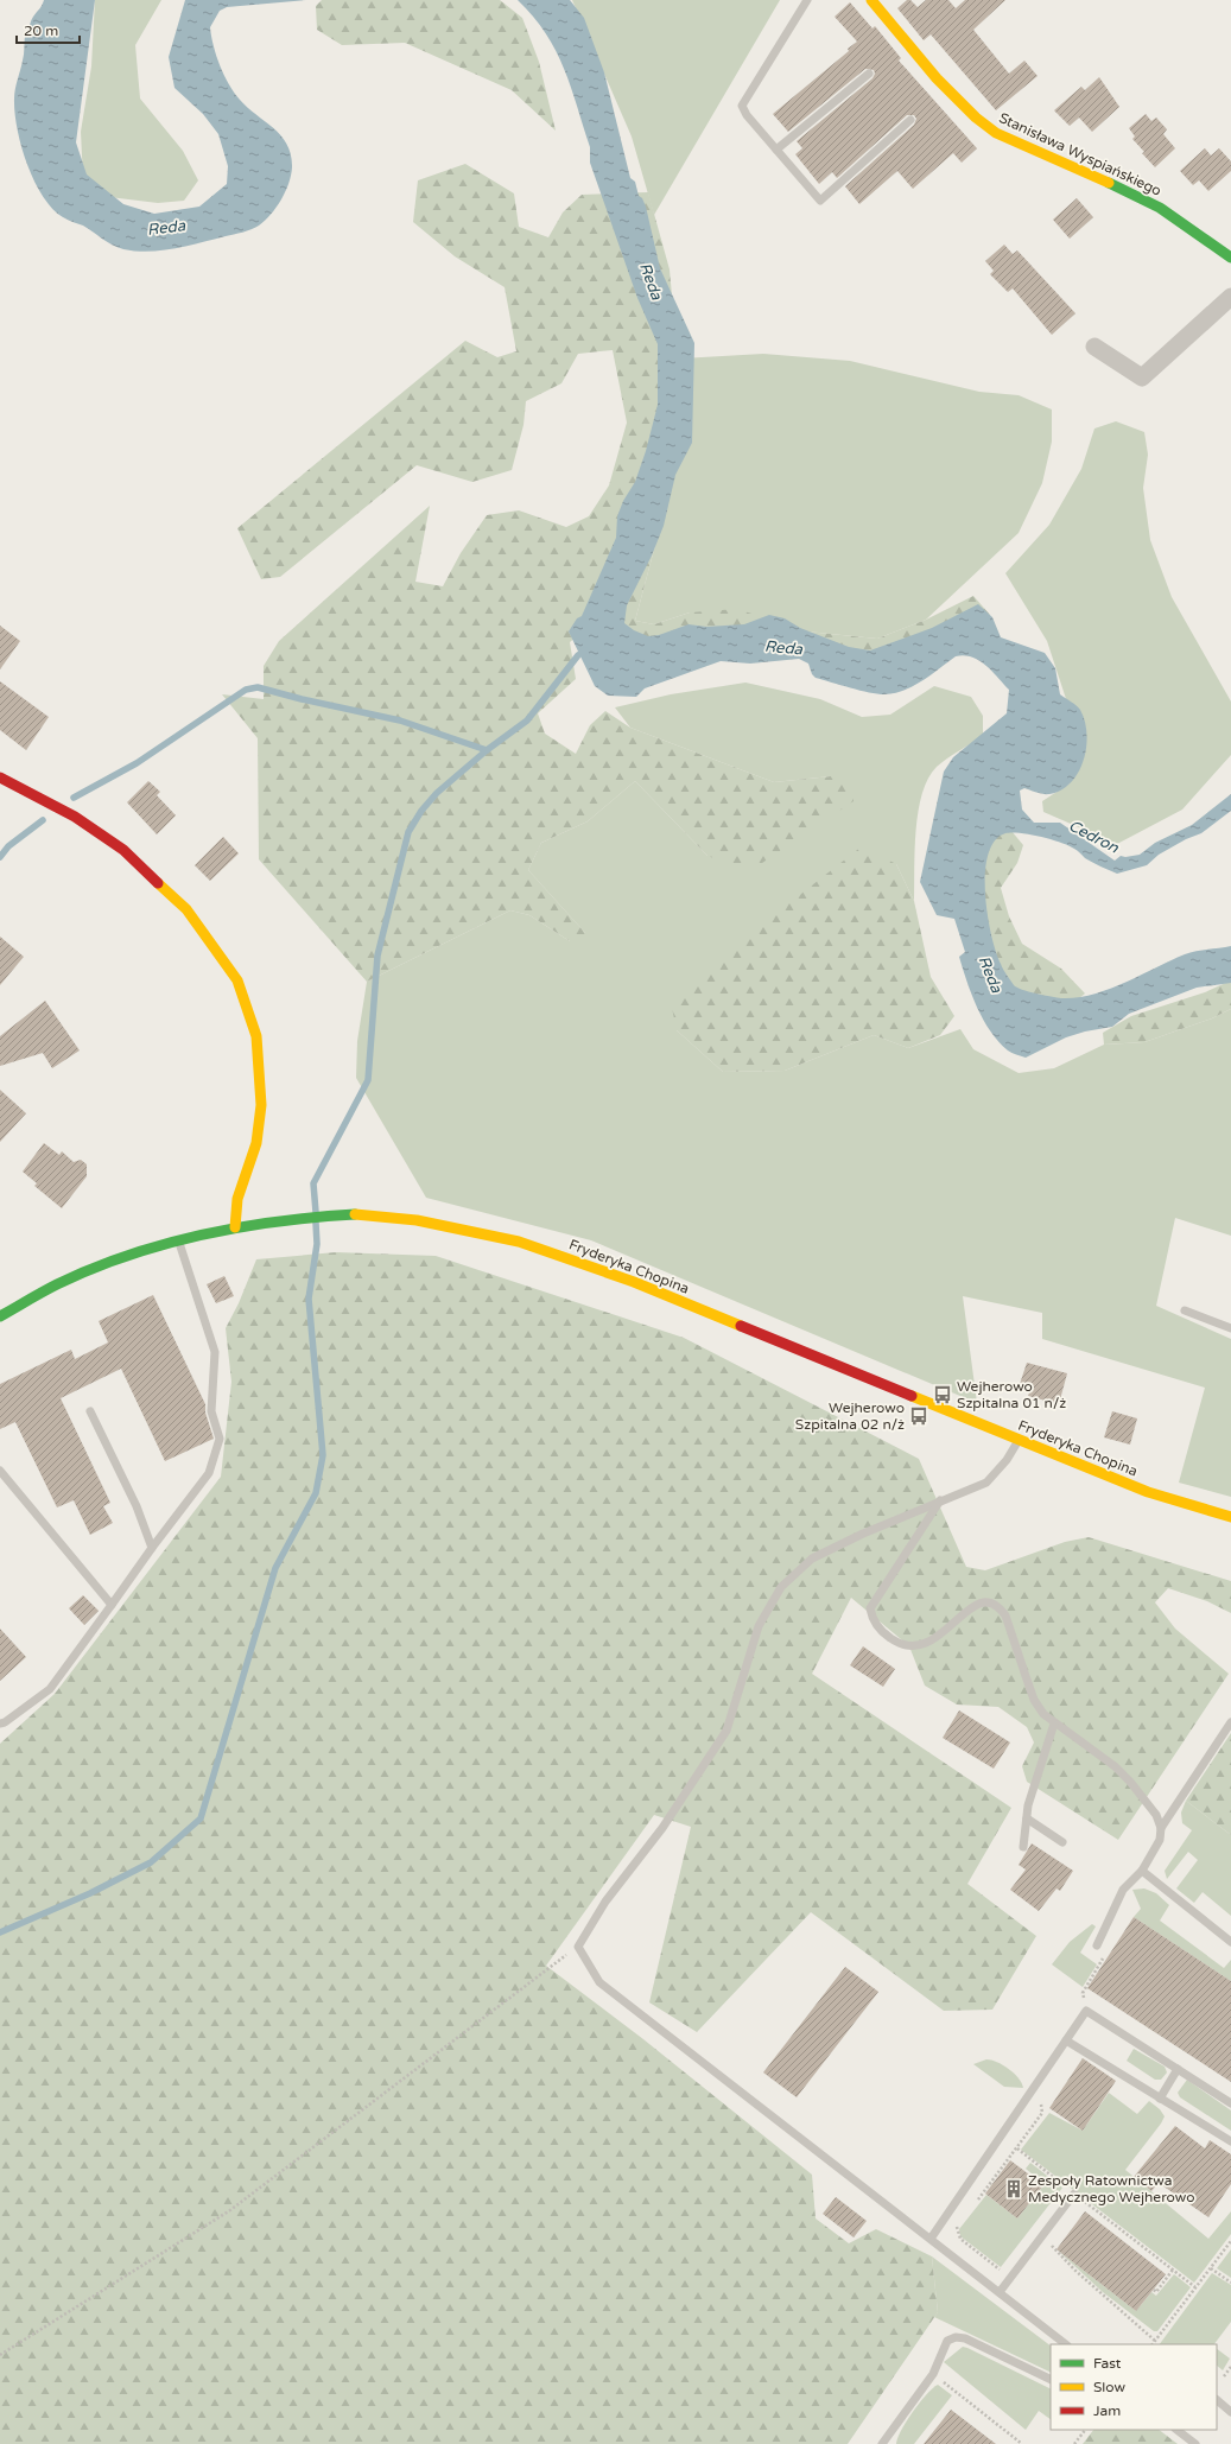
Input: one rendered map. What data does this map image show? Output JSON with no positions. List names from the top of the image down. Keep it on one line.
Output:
{"streets":{"street":["Stanisława Wyspiańskiego","Fryderyka Chopina"]},"water":["Reda","Cedron"],"places":{"bus stop":["Wejherowo Szpitalna 01 n/ż","Wejherowo Szpitalna 02 n/ż"],"building":["Zespoły Ratownictwa Medycznego Wejherowo"]},"legend":["Fast","Slow","Jam"],"scale_bar":"20 m"}
